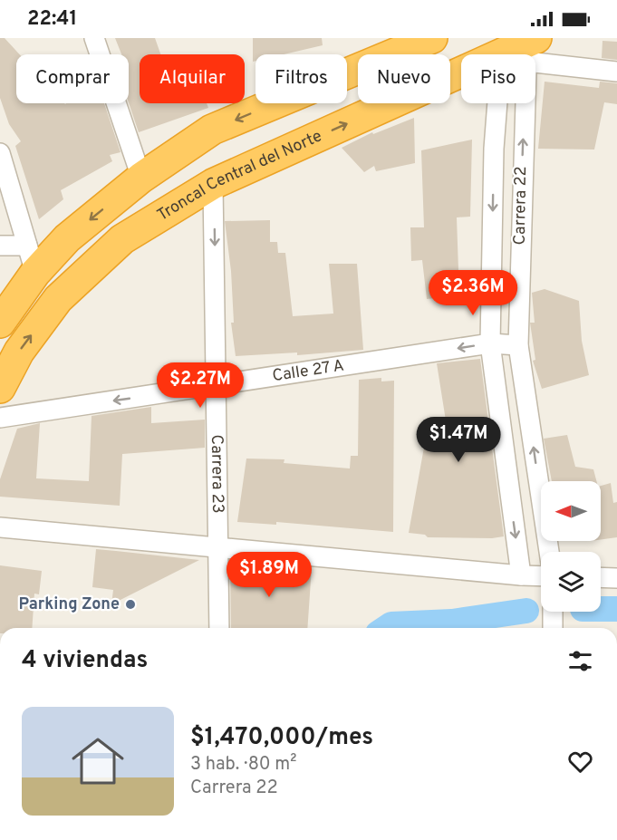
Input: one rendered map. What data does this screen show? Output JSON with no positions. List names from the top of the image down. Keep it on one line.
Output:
{"streets":{"highway":["Troncal Central del Norte"],"street":["Carrera 22","Calle 27 A","Carrera 23"]},"crossings":[["Troncal Central del Norte","Carrera 22"],["Troncal Central del Norte","Carrera 23"],["Carrera 22","Calle 27 A"],["Calle 27 A","Carrera 23"]],"one_way":["Carrera 23"],"places":["Parking Zone"],"north":"left","page":{"status":"22:41","chip":["Comprar","Alquilar","Filtros","Nuevo","Piso"],"price":["$2.36M","$2.27M","$1.47M","$1.89M"],"heading":"4 viviendas","list":[{"name":"$1,470,000/mes","note":"3 hab. · 80 m² · Carrera 22"}]}}
